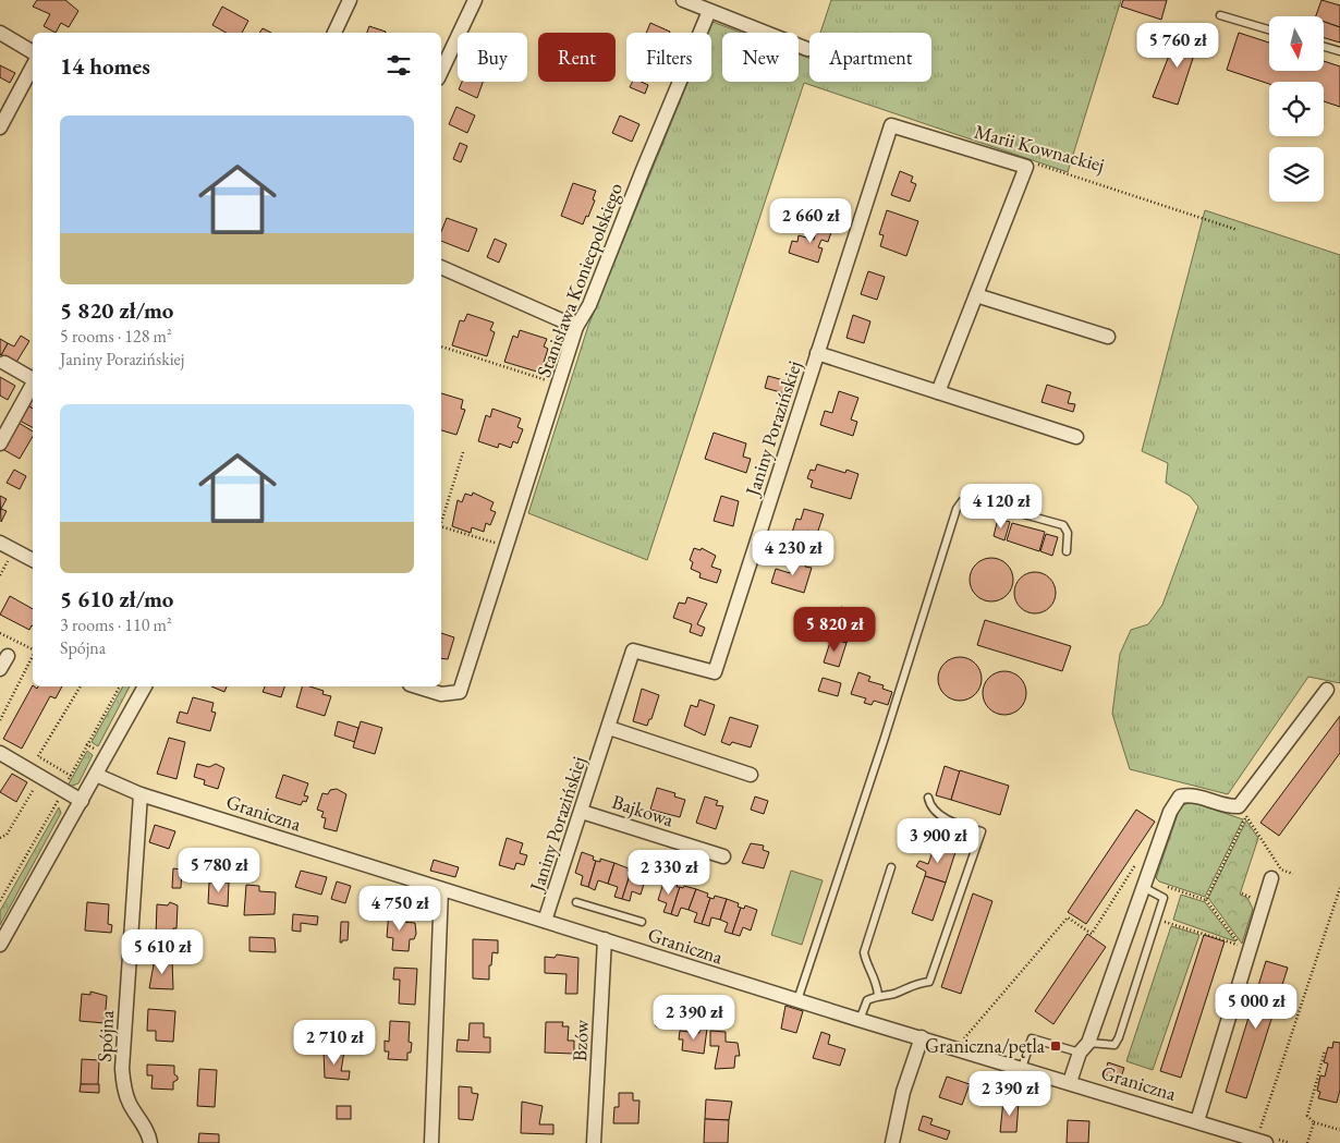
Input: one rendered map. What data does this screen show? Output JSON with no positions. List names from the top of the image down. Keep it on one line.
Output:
{"streets":{"street":["Marii Kownackiej","Stanisława Koniecpolskiego","Janiny Porazińskiej","Bajkowa","Graniczna","Spójna","Bzów"]},"crossings":[["Marii Kownackiej","Janiny Porazińskiej"],["Janiny Porazińskiej","Bajkowa"],["Janiny Porazińskiej","Graniczna"],["Graniczna","Spójna"],["Graniczna","Bzów"]],"places":{"transit":["Graniczna/pętla"]},"north":"bottom","page":{"price":["5 760 zł","2 660 zł","4 120 zł","4 230 zł","5 820 zł","3 900 zł","5 780 zł","2 330 zł","4 750 zł","5 610 zł","5 000 zł","2 390 zł","2 710 zł","2 390 zł"],"chip":["Buy","Rent","Filters","New","Apartment"],"heading":"14 homes","list":[{"name":"5 820 zł/mo","note":"5 rooms · 128 m² · Janiny Porazińskiej"},{"name":"5 610 zł/mo","note":"3 rooms · 110 m² · Spójna"}]}}
